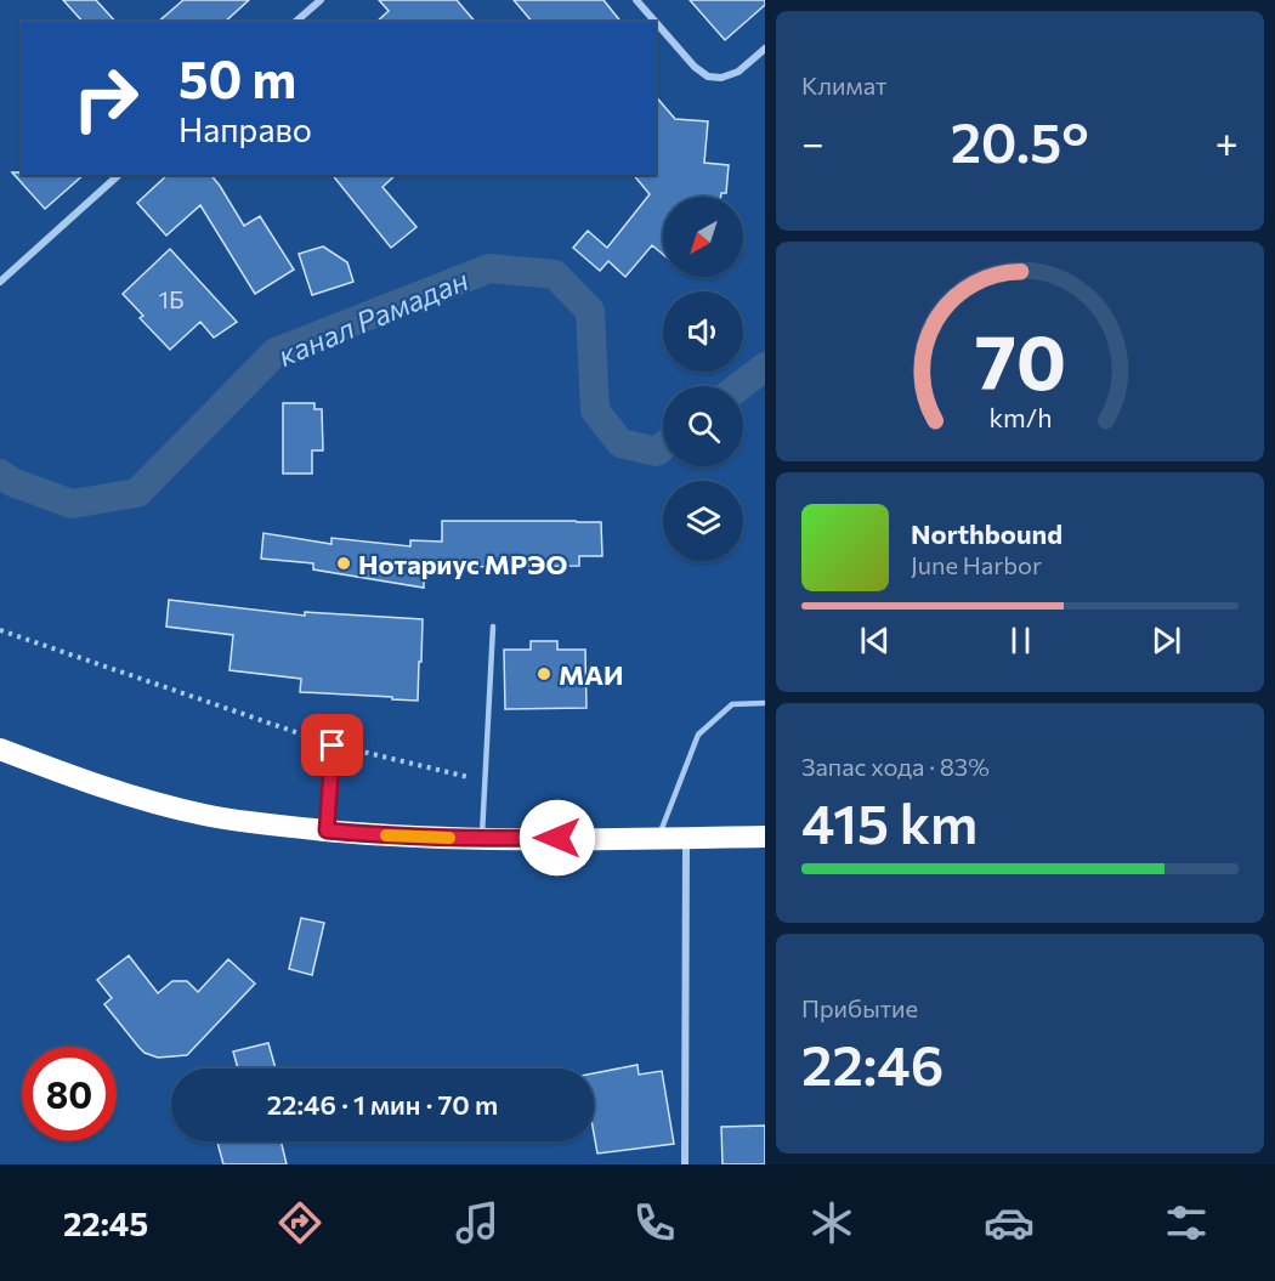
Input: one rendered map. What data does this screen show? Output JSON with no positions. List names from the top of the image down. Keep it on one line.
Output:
{"water":["канал Рамадан"],"places":["Нотариус МРЭО","МАИ"],"house_numbers":["1Б"],"north":"bottom left","page":{"tile":["Климат",["Запас хода · 83%","415 km"],["Прибытие","22:46"]],"turn":["50 m","Направо"],"heat":["−","20.5°","+"],"song":["Northbound","June Harbor"],"limit":"80","trip":"22:46 · 1 мин · 70 m","tabs":"22:45","gauge":["70","km/h"]}}
